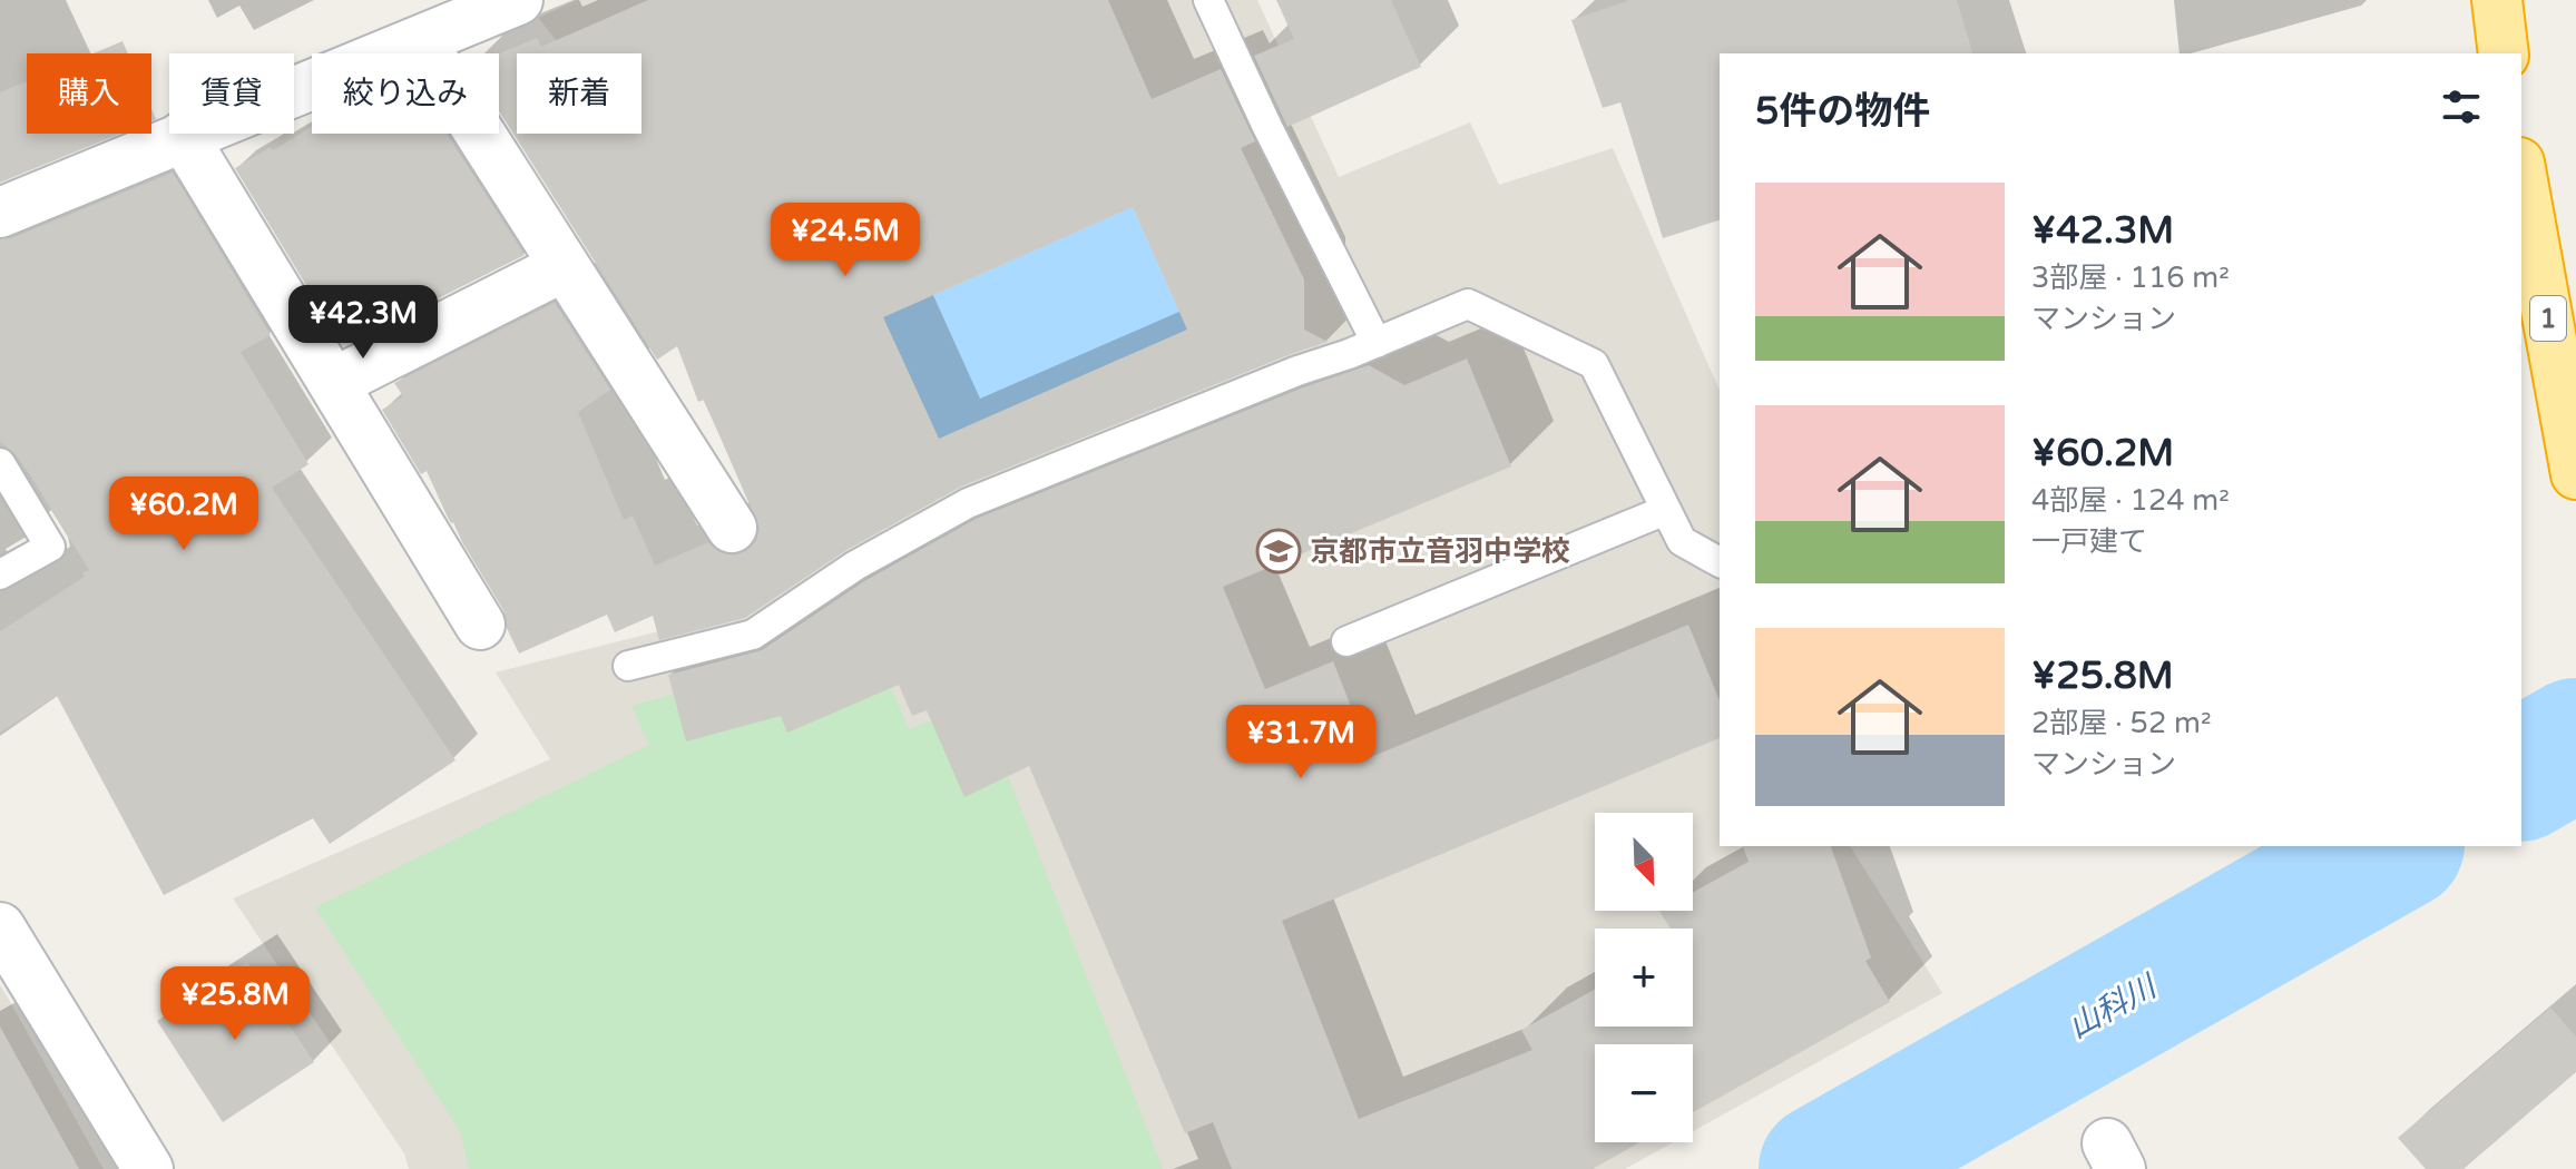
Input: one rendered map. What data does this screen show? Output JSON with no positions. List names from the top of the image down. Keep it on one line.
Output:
{"streets":{"highway":["1"]},"water":["山科川"],"places":{"school or university":["京都市立音羽中学校"]},"north":"bottom right","page":{"chip":["購入","賃貸","絞り込み","新着"],"heading":"5件の物件","list":[{"name":"¥42.3M","note":"3部屋 · 116 m² · マンション"},{"name":"¥60.2M","note":"4部屋 · 124 m² · 一戸建て"},{"name":"¥25.8M","note":"2部屋 · 52 m² · マンション"}],"price":["¥24.5M","¥42.3M","¥60.2M","¥31.7M","¥25.8M"],"map_buttons":["+","−"]}}
